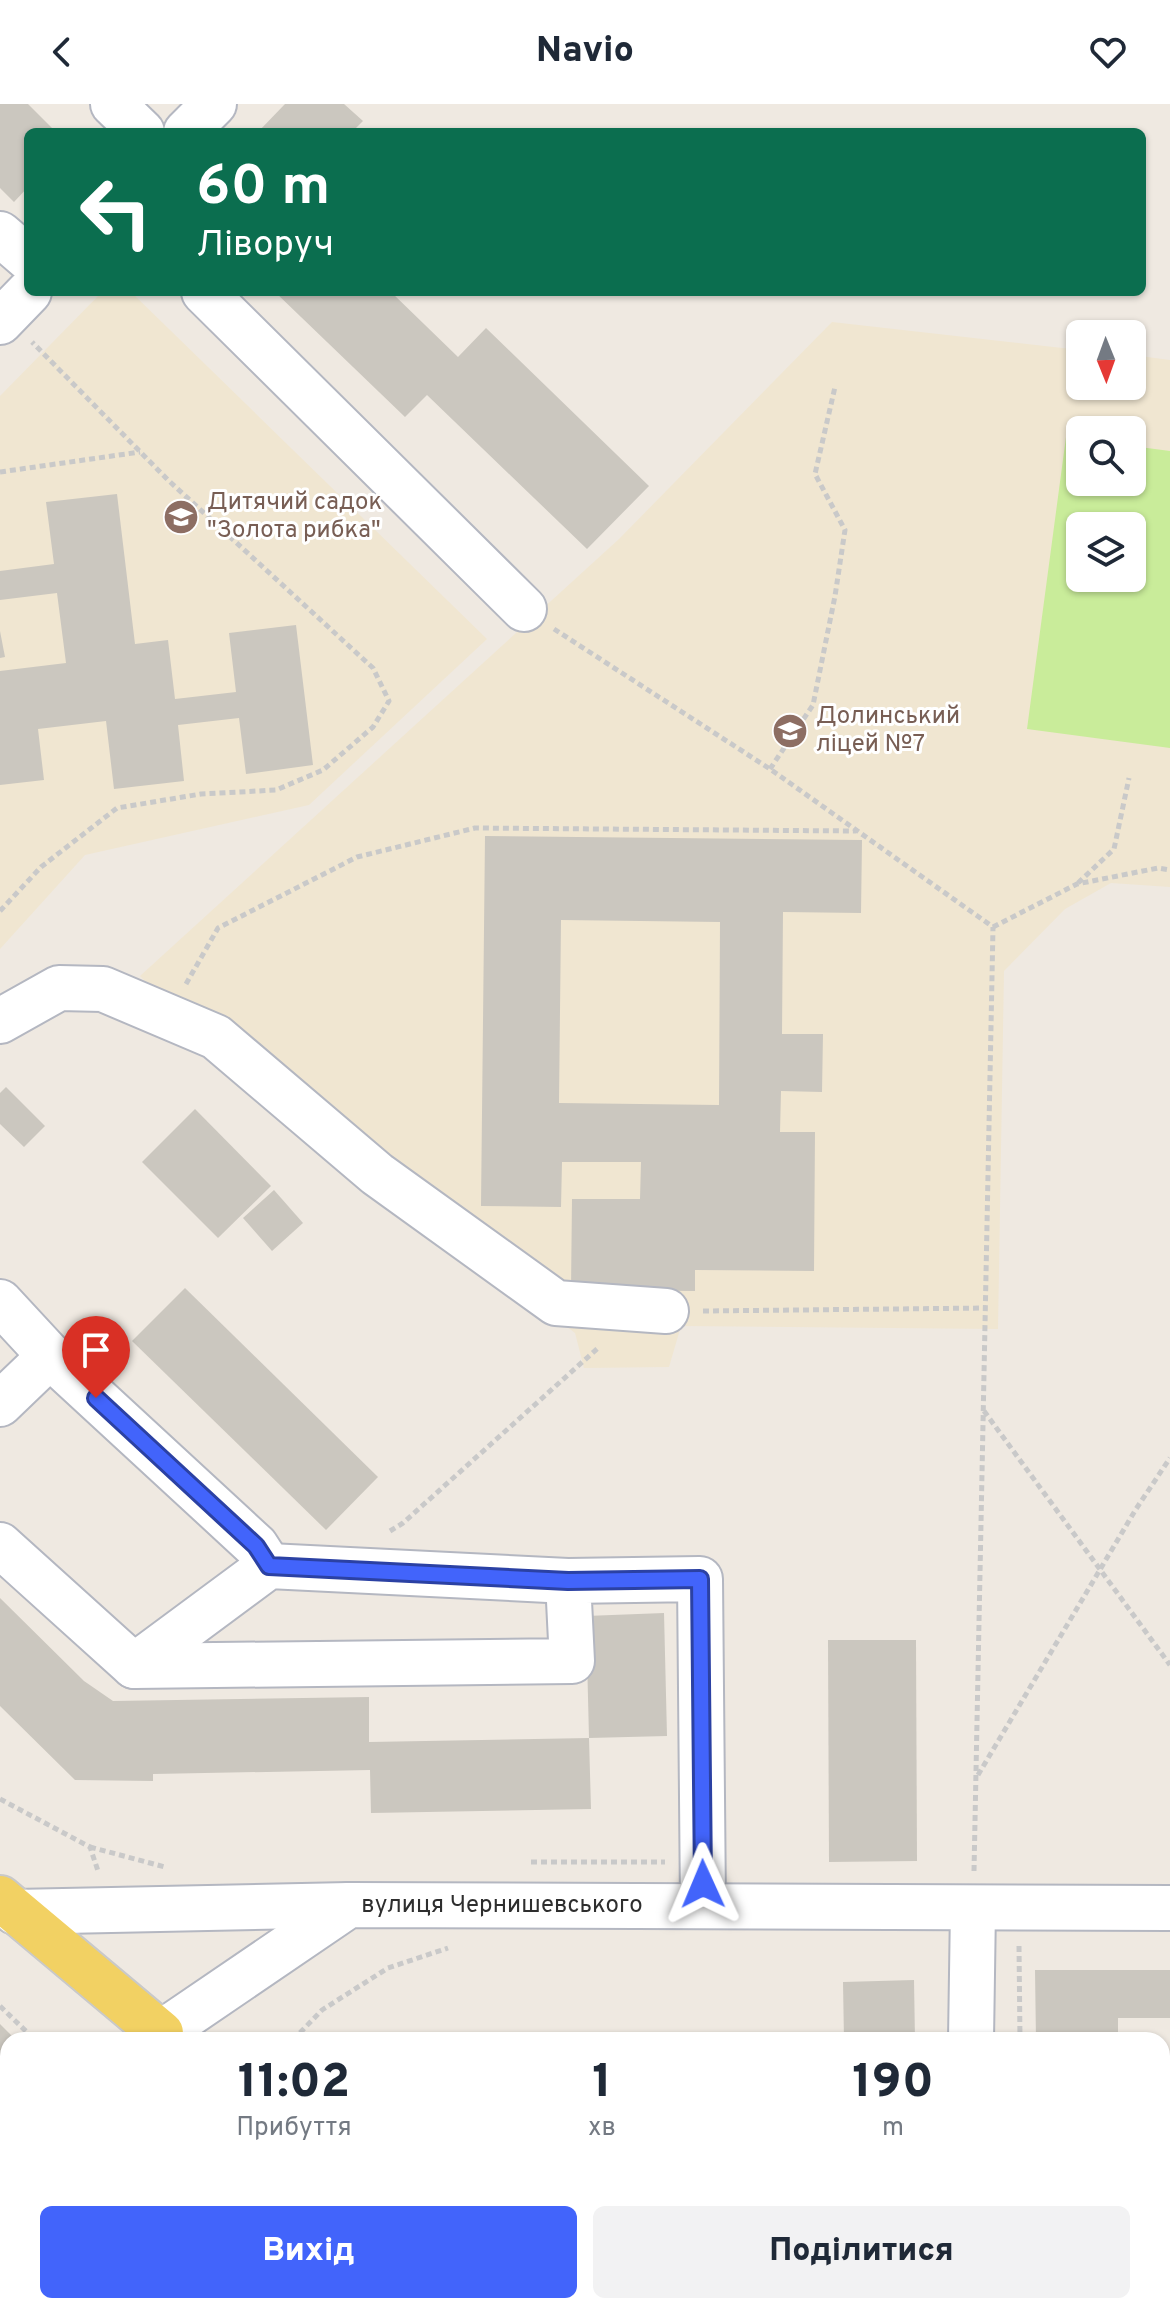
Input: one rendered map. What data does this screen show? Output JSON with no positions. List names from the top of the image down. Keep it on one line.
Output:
{"streets":{"street":["вулиця Чернишевського"]},"places":{"school or university":["Дитячий садок \"Золота рибка\"","Долинський ліцей №7"]},"north":"bottom","page":{"header":"Navio","turn":["60 m","Ліворуч"],"eta":["11:02","Прибуття","1","хв","190","m"],"buttons":["Вихід","Поділитися"]}}
